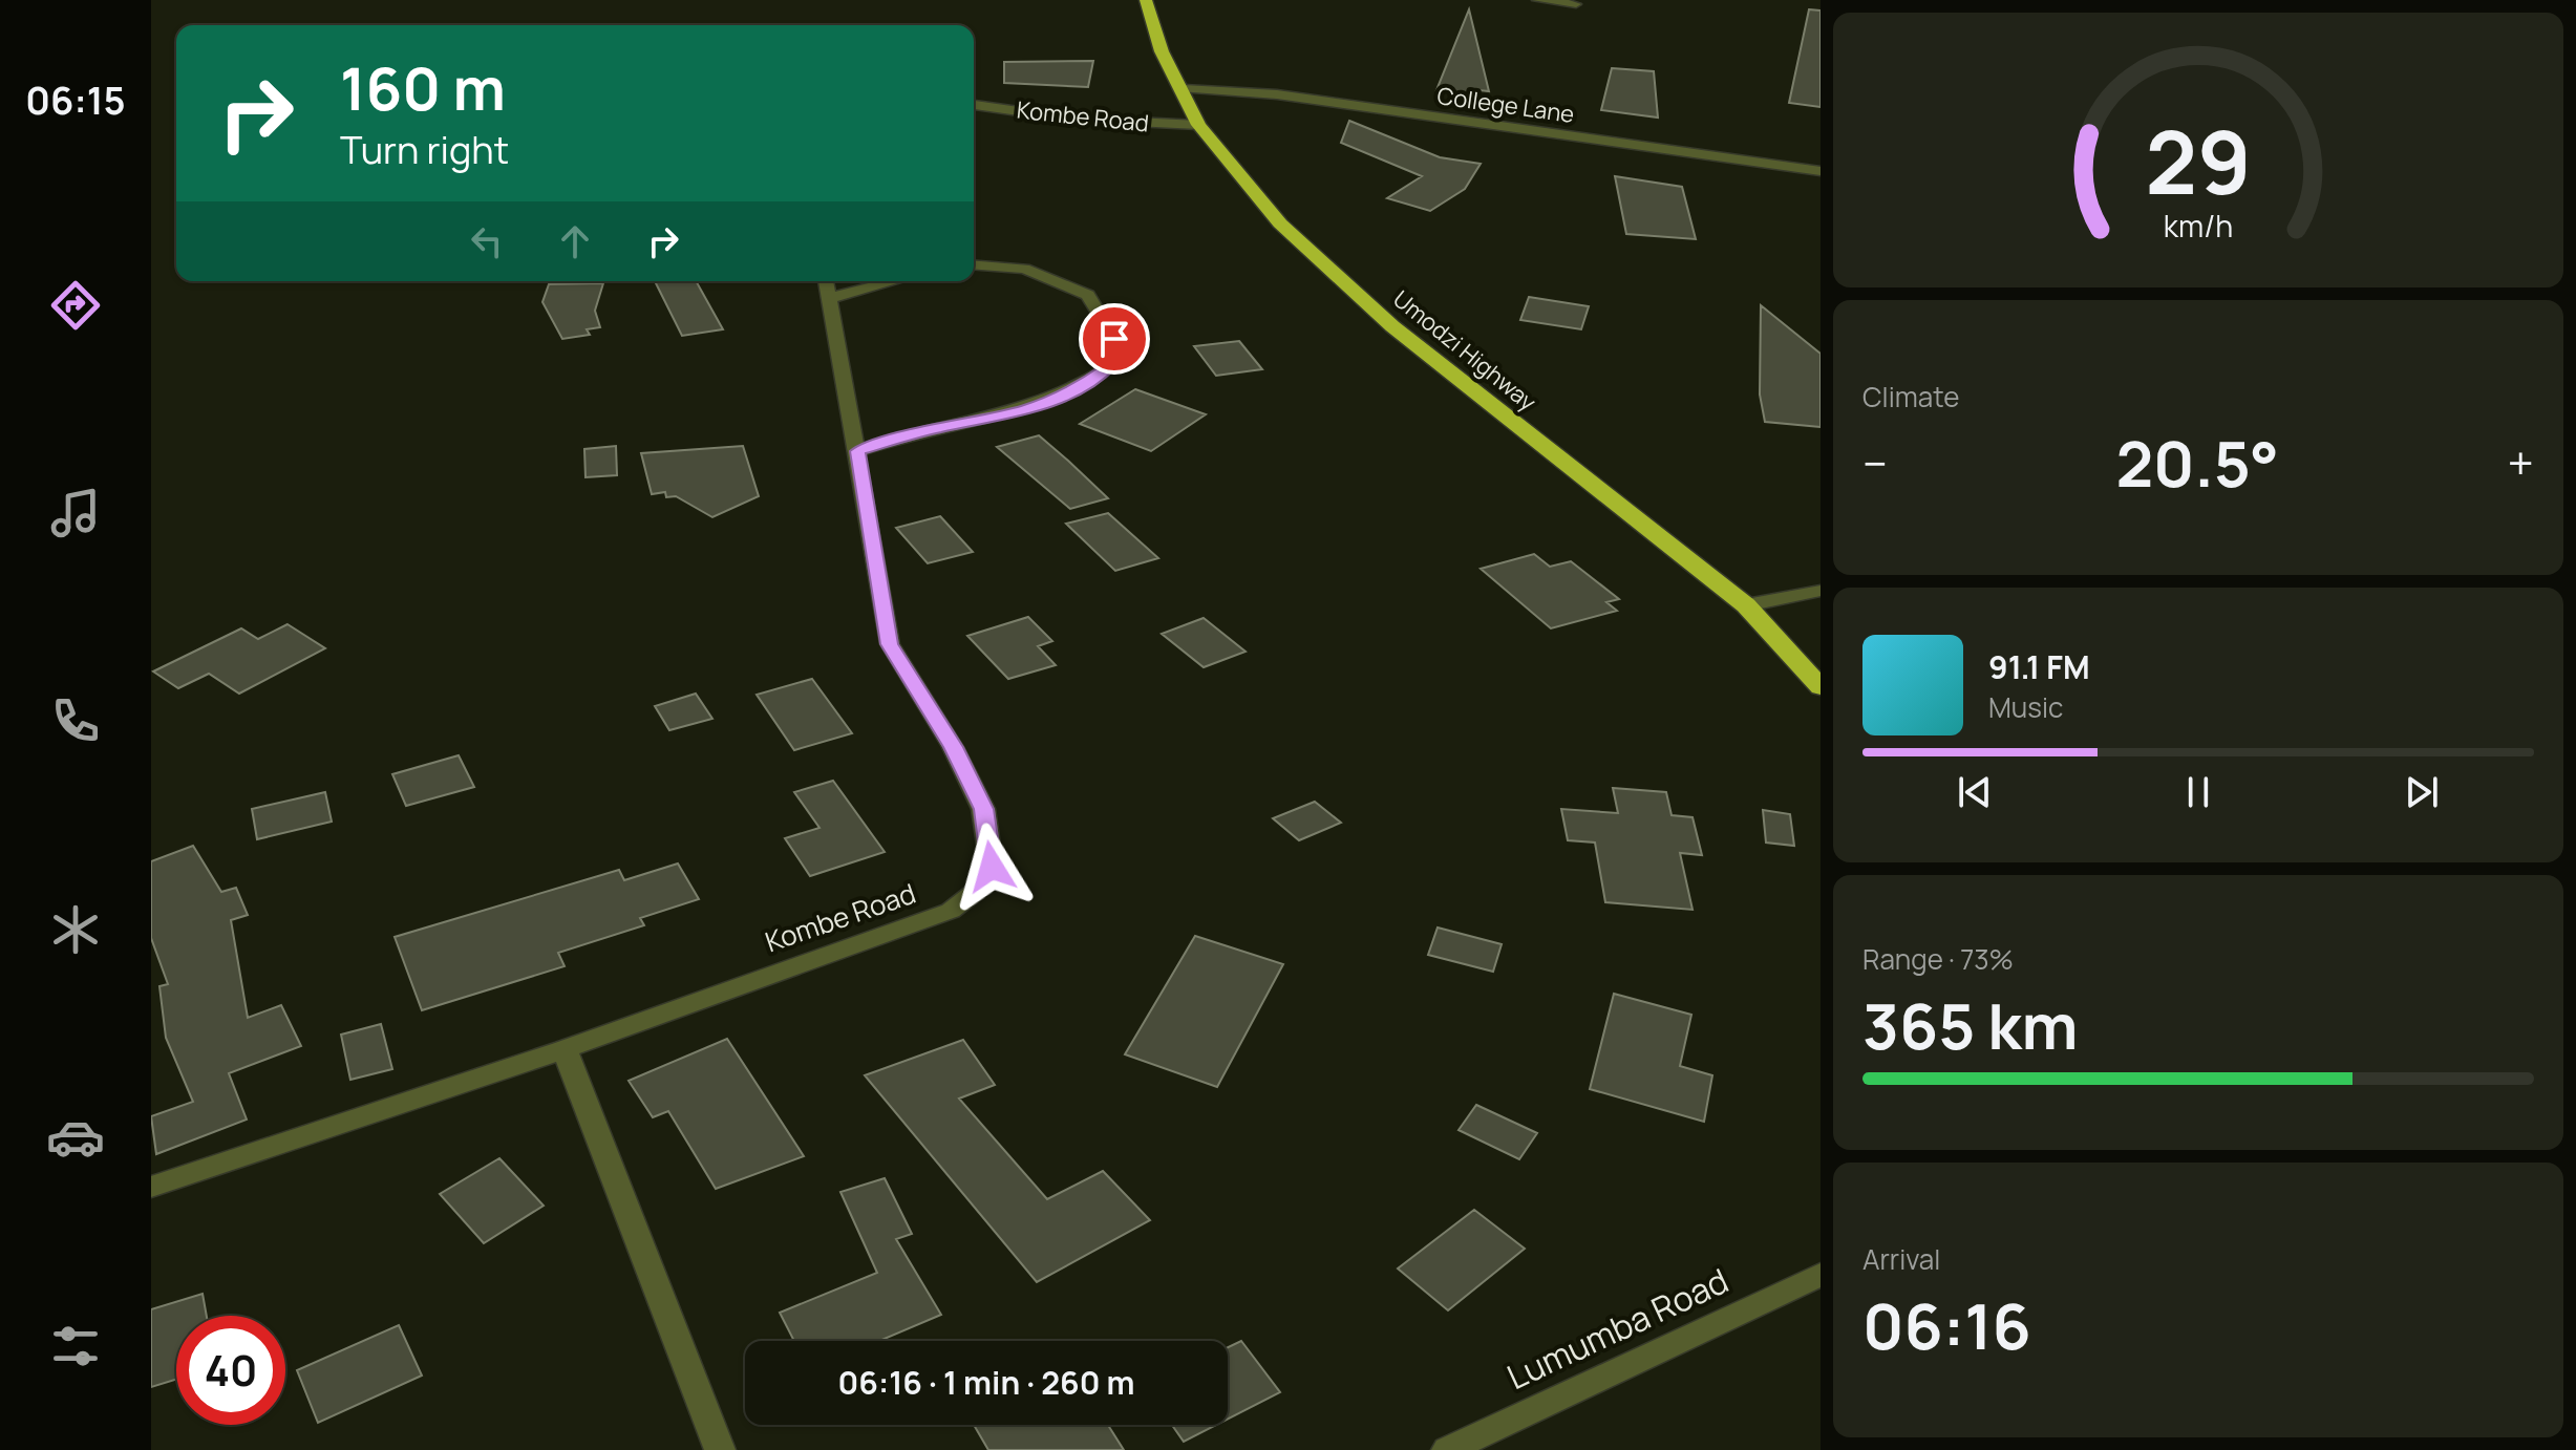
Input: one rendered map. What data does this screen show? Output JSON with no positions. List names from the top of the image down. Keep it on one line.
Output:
{"streets":{"highway":["Umodzi Highway"],"street":["College Lane","Kombe Road","Lumumba Road"]},"crossings":[["College Lane","Umodzi Highway"],["Kombe Road","Umodzi Highway"]],"page":{"tabs":"06:15","turn":["160 m","Turn right"],"tile":["Climate",["Range · 73%","365 km"],["Arrival","06:16"]],"heat":["−","20.5°","+"],"song":["91.1 FM","Music"],"limit":"40","trip":"06:16 · 1 min · 260 m","gauge":["29","km/h"]}}
